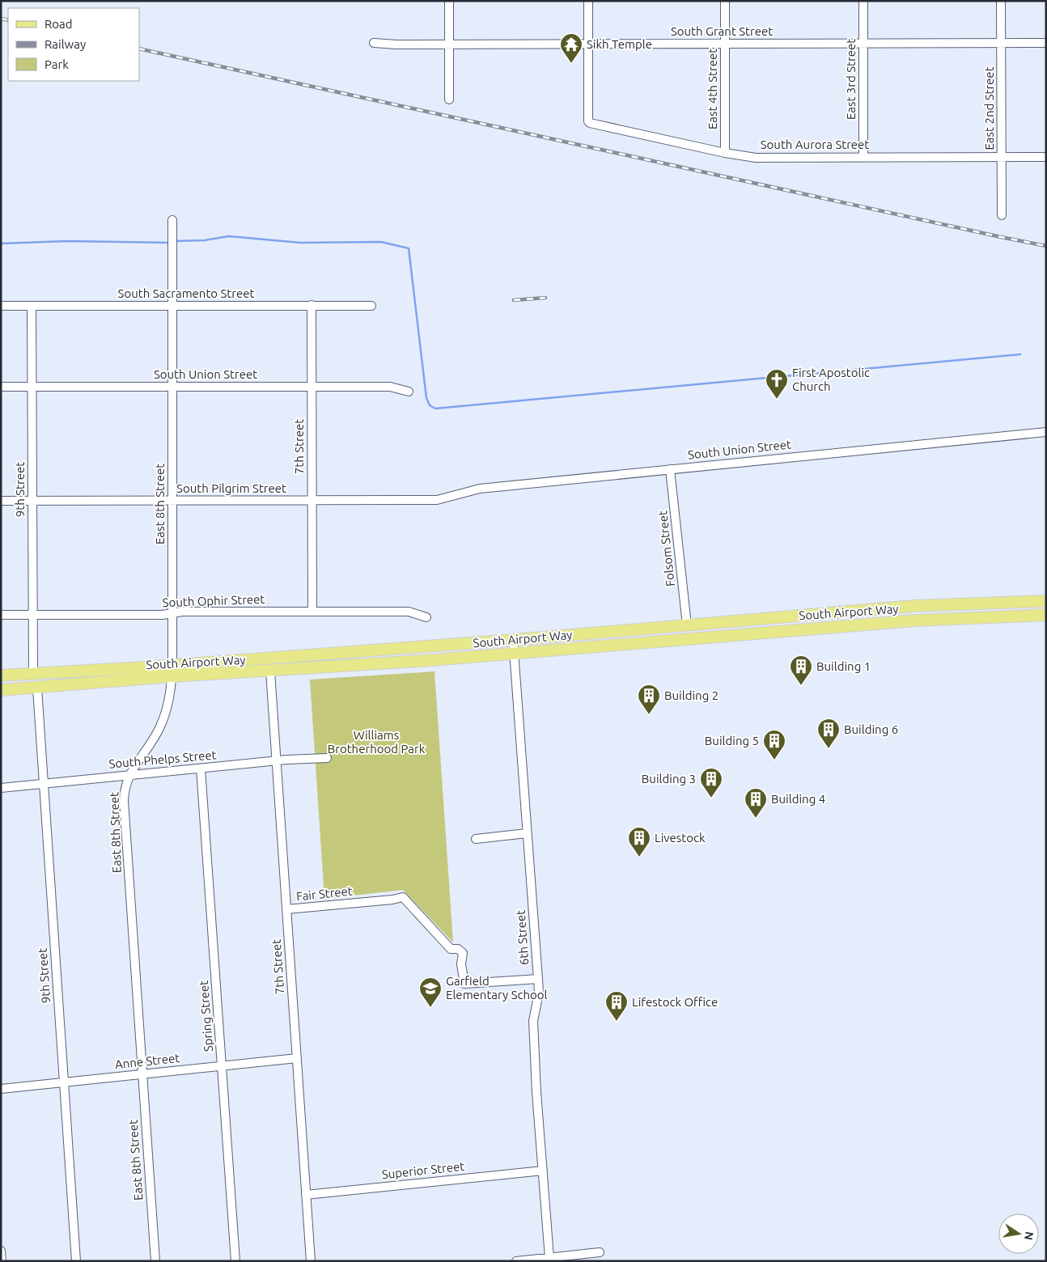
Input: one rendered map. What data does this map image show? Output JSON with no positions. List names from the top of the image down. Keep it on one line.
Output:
{"streets":{"main road":["South Airport Way"],"street":["South Grant Street","East 3rd Street","East 4th Street","East 2nd Street","South Aurora Street","South Sacramento Street","South Union Street","7th Street","South Pilgrim Street","9th Street","East 8th Street","Folsom Street","South Ophir Street","South Phelps Street","Fair Street","6th Street","Spring Street","Anne Street","Superior Street"]},"crossings":[["South Grant Street","East 3rd Street"],["South Grant Street","East 4th Street"],["South Grant Street","East 2nd Street"],["South Grant Street","South Aurora Street"],["East 3rd Street","South Aurora Street"],["East 4th Street","South Aurora Street"],["East 2nd Street","South Aurora Street"],["South Sacramento Street","7th Street"],["South Sacramento Street","9th Street"],["South Sacramento Street","East 8th Street"],["South Union Street","7th Street"],["South Union Street","South Pilgrim Street"],["South Union Street","9th Street"],["South Union Street","East 8th Street"],["South Union Street","Folsom Street"],["7th Street","South Pilgrim Street"],["7th Street","South Ophir Street"],["7th Street","South Airport Way"],["7th Street","South Phelps Street"],["7th Street","Fair Street"],["7th Street","Anne Street"],["7th Street","Superior Street"],["South Pilgrim Street","9th Street"],["South Pilgrim Street","East 8th Street"],["9th Street","South Ophir Street"],["9th Street","South Airport Way"],["9th Street","South Phelps Street"],["9th Street","Anne Street"],["East 8th Street","South Ophir Street"],["East 8th Street","South Airport Way"],["East 8th Street","South Phelps Street"],["East 8th Street","Anne Street"],["Folsom Street","South Airport Way"],["South Airport Way","6th Street"],["South Phelps Street","Spring Street"],["Fair Street","6th Street"],["6th Street","Superior Street"],["Spring Street","Anne Street"]],"parks":["Williams Brotherhood Park"],"places":{"temple":["Sikh Temple"],"church":["First Apostolic Church"],"building":["Building 1","Building 2","Building 6","Building 5","Building 3","Building 4","Livestock","Lifestock Office"],"school or university":["Garfield Elementary School"]},"legend":["Road","Railway","Park"],"north":"right"}
